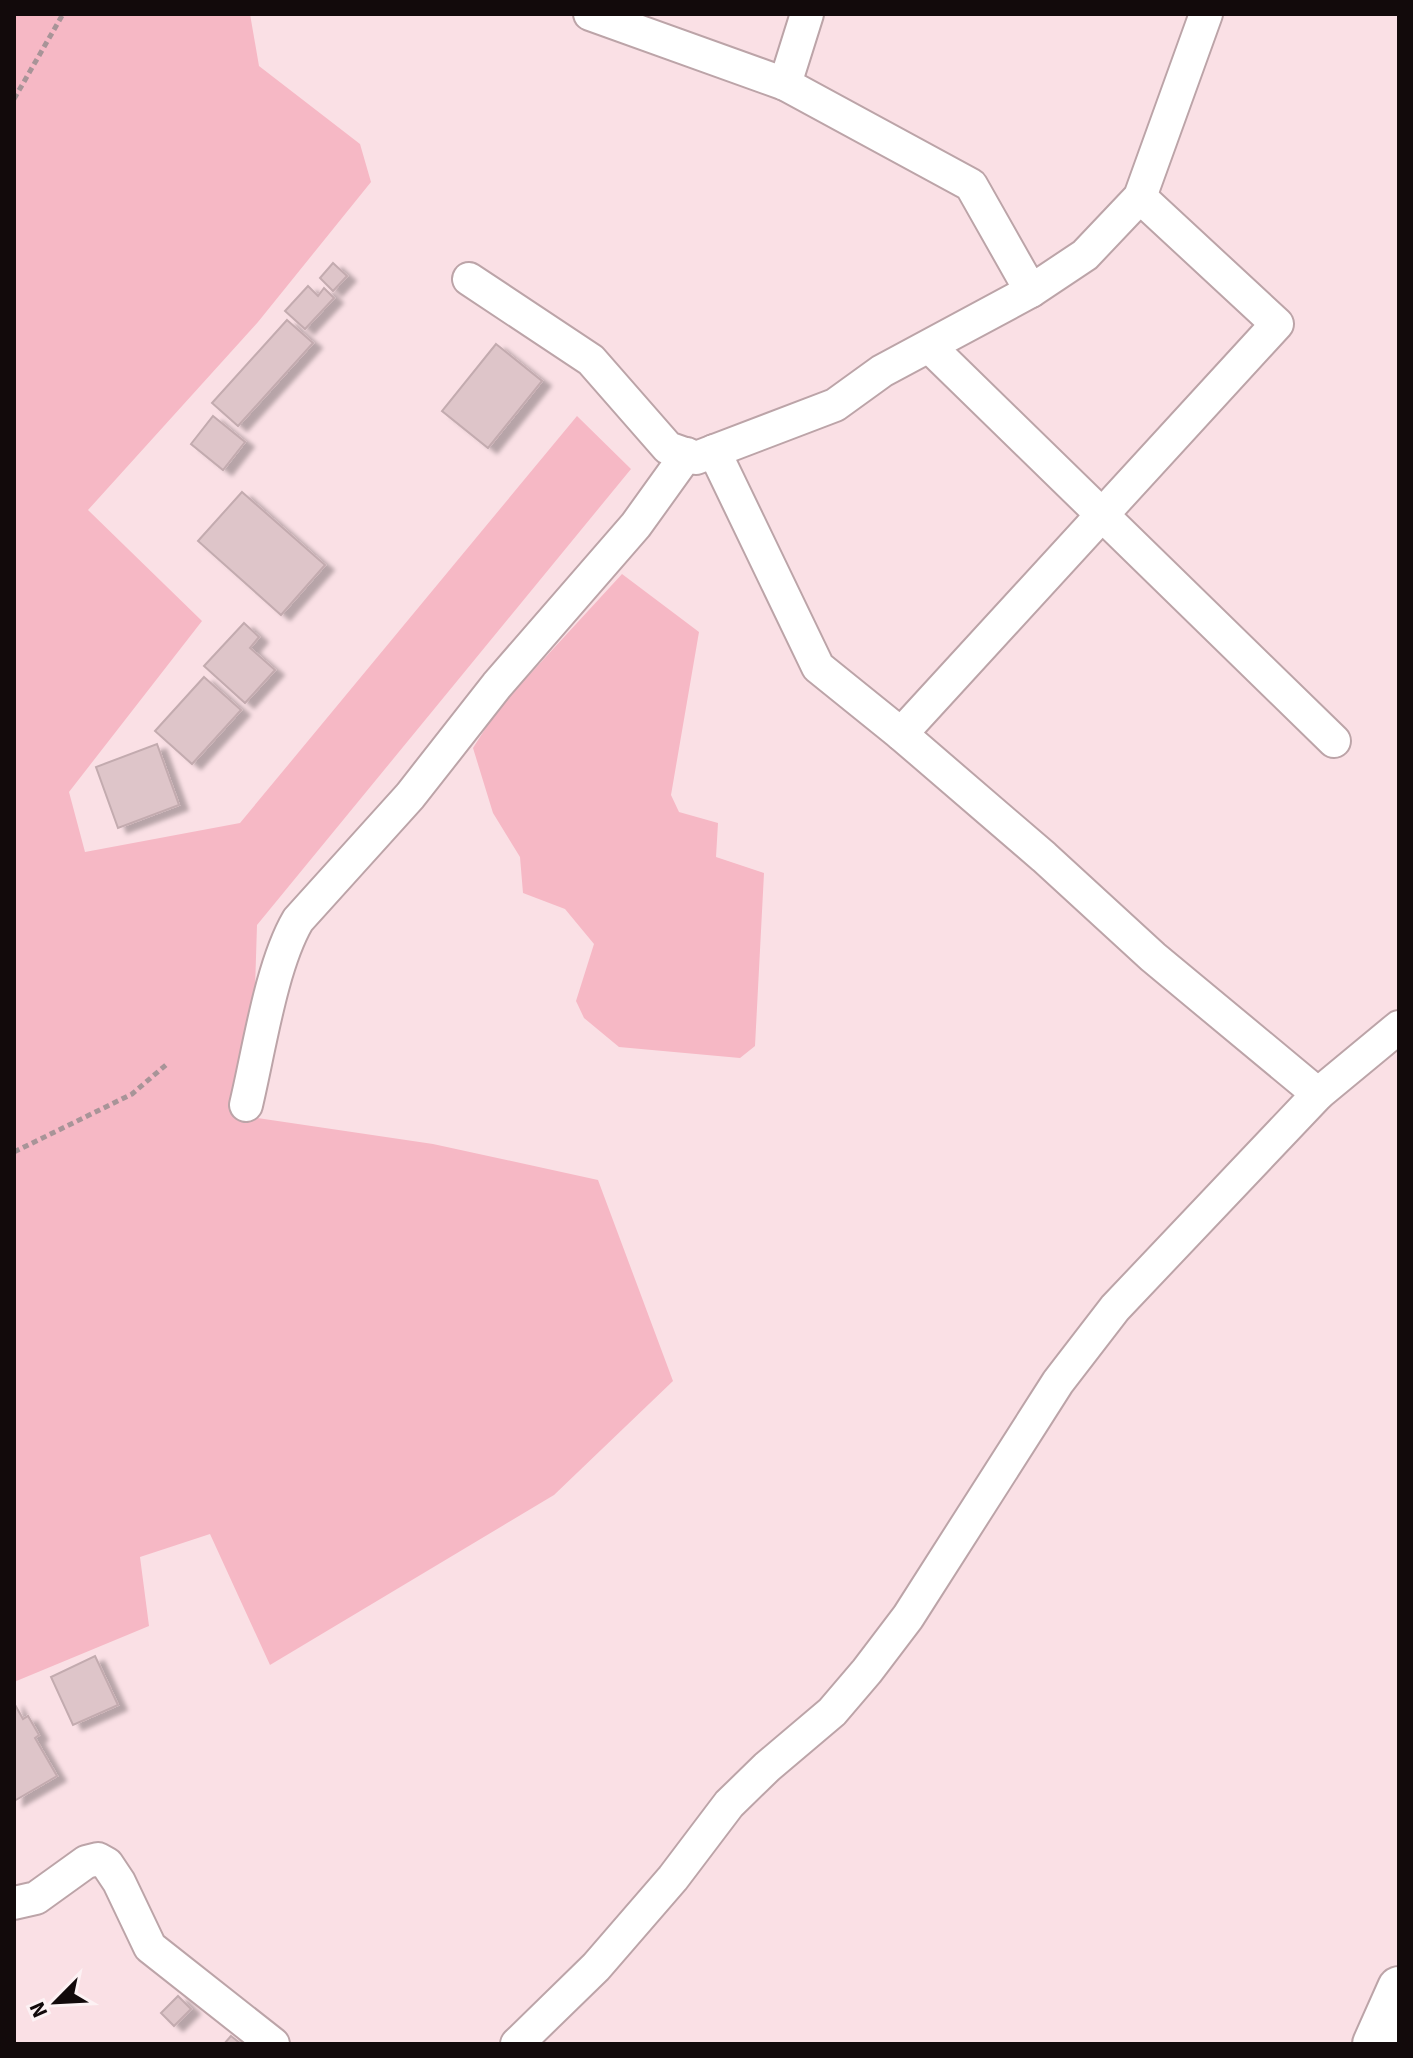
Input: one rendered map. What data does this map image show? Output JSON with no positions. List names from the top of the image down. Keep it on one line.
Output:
{"north":"bottom left"}
